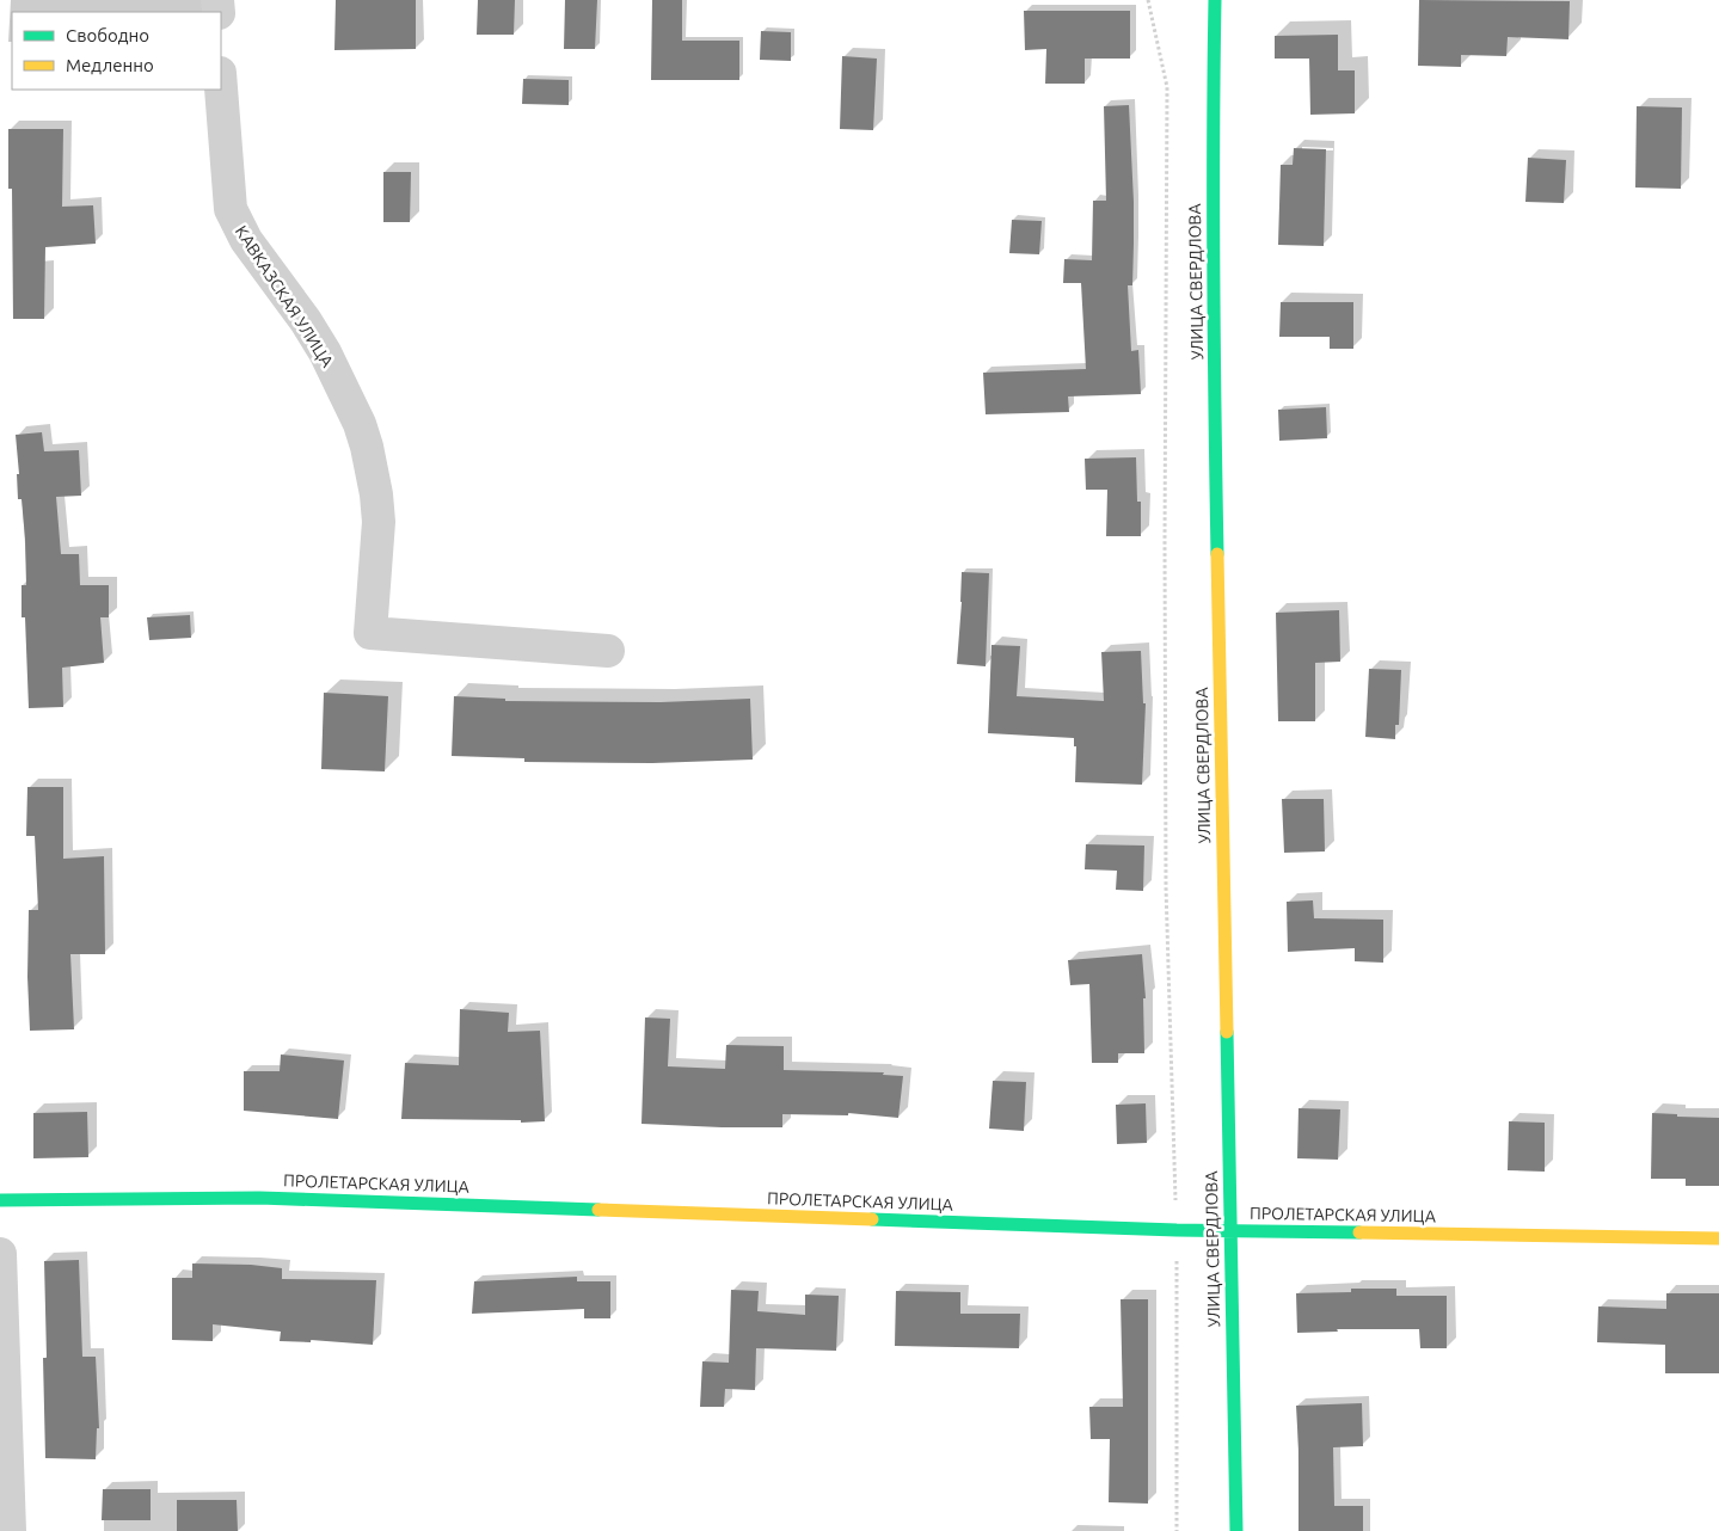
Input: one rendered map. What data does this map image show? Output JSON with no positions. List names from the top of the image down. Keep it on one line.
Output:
{"streets":{"street":["УЛИЦА СВЕРДЛОВА","КАВКАЗСКАЯ УЛИЦА","ПРОЛЕТАРСКАЯ УЛИЦА"]},"crossings":[["УЛИЦА СВЕРДЛОВА","ПРОЛЕТАРСКАЯ УЛИЦА"]],"legend":["Свободно","Медленно"]}
